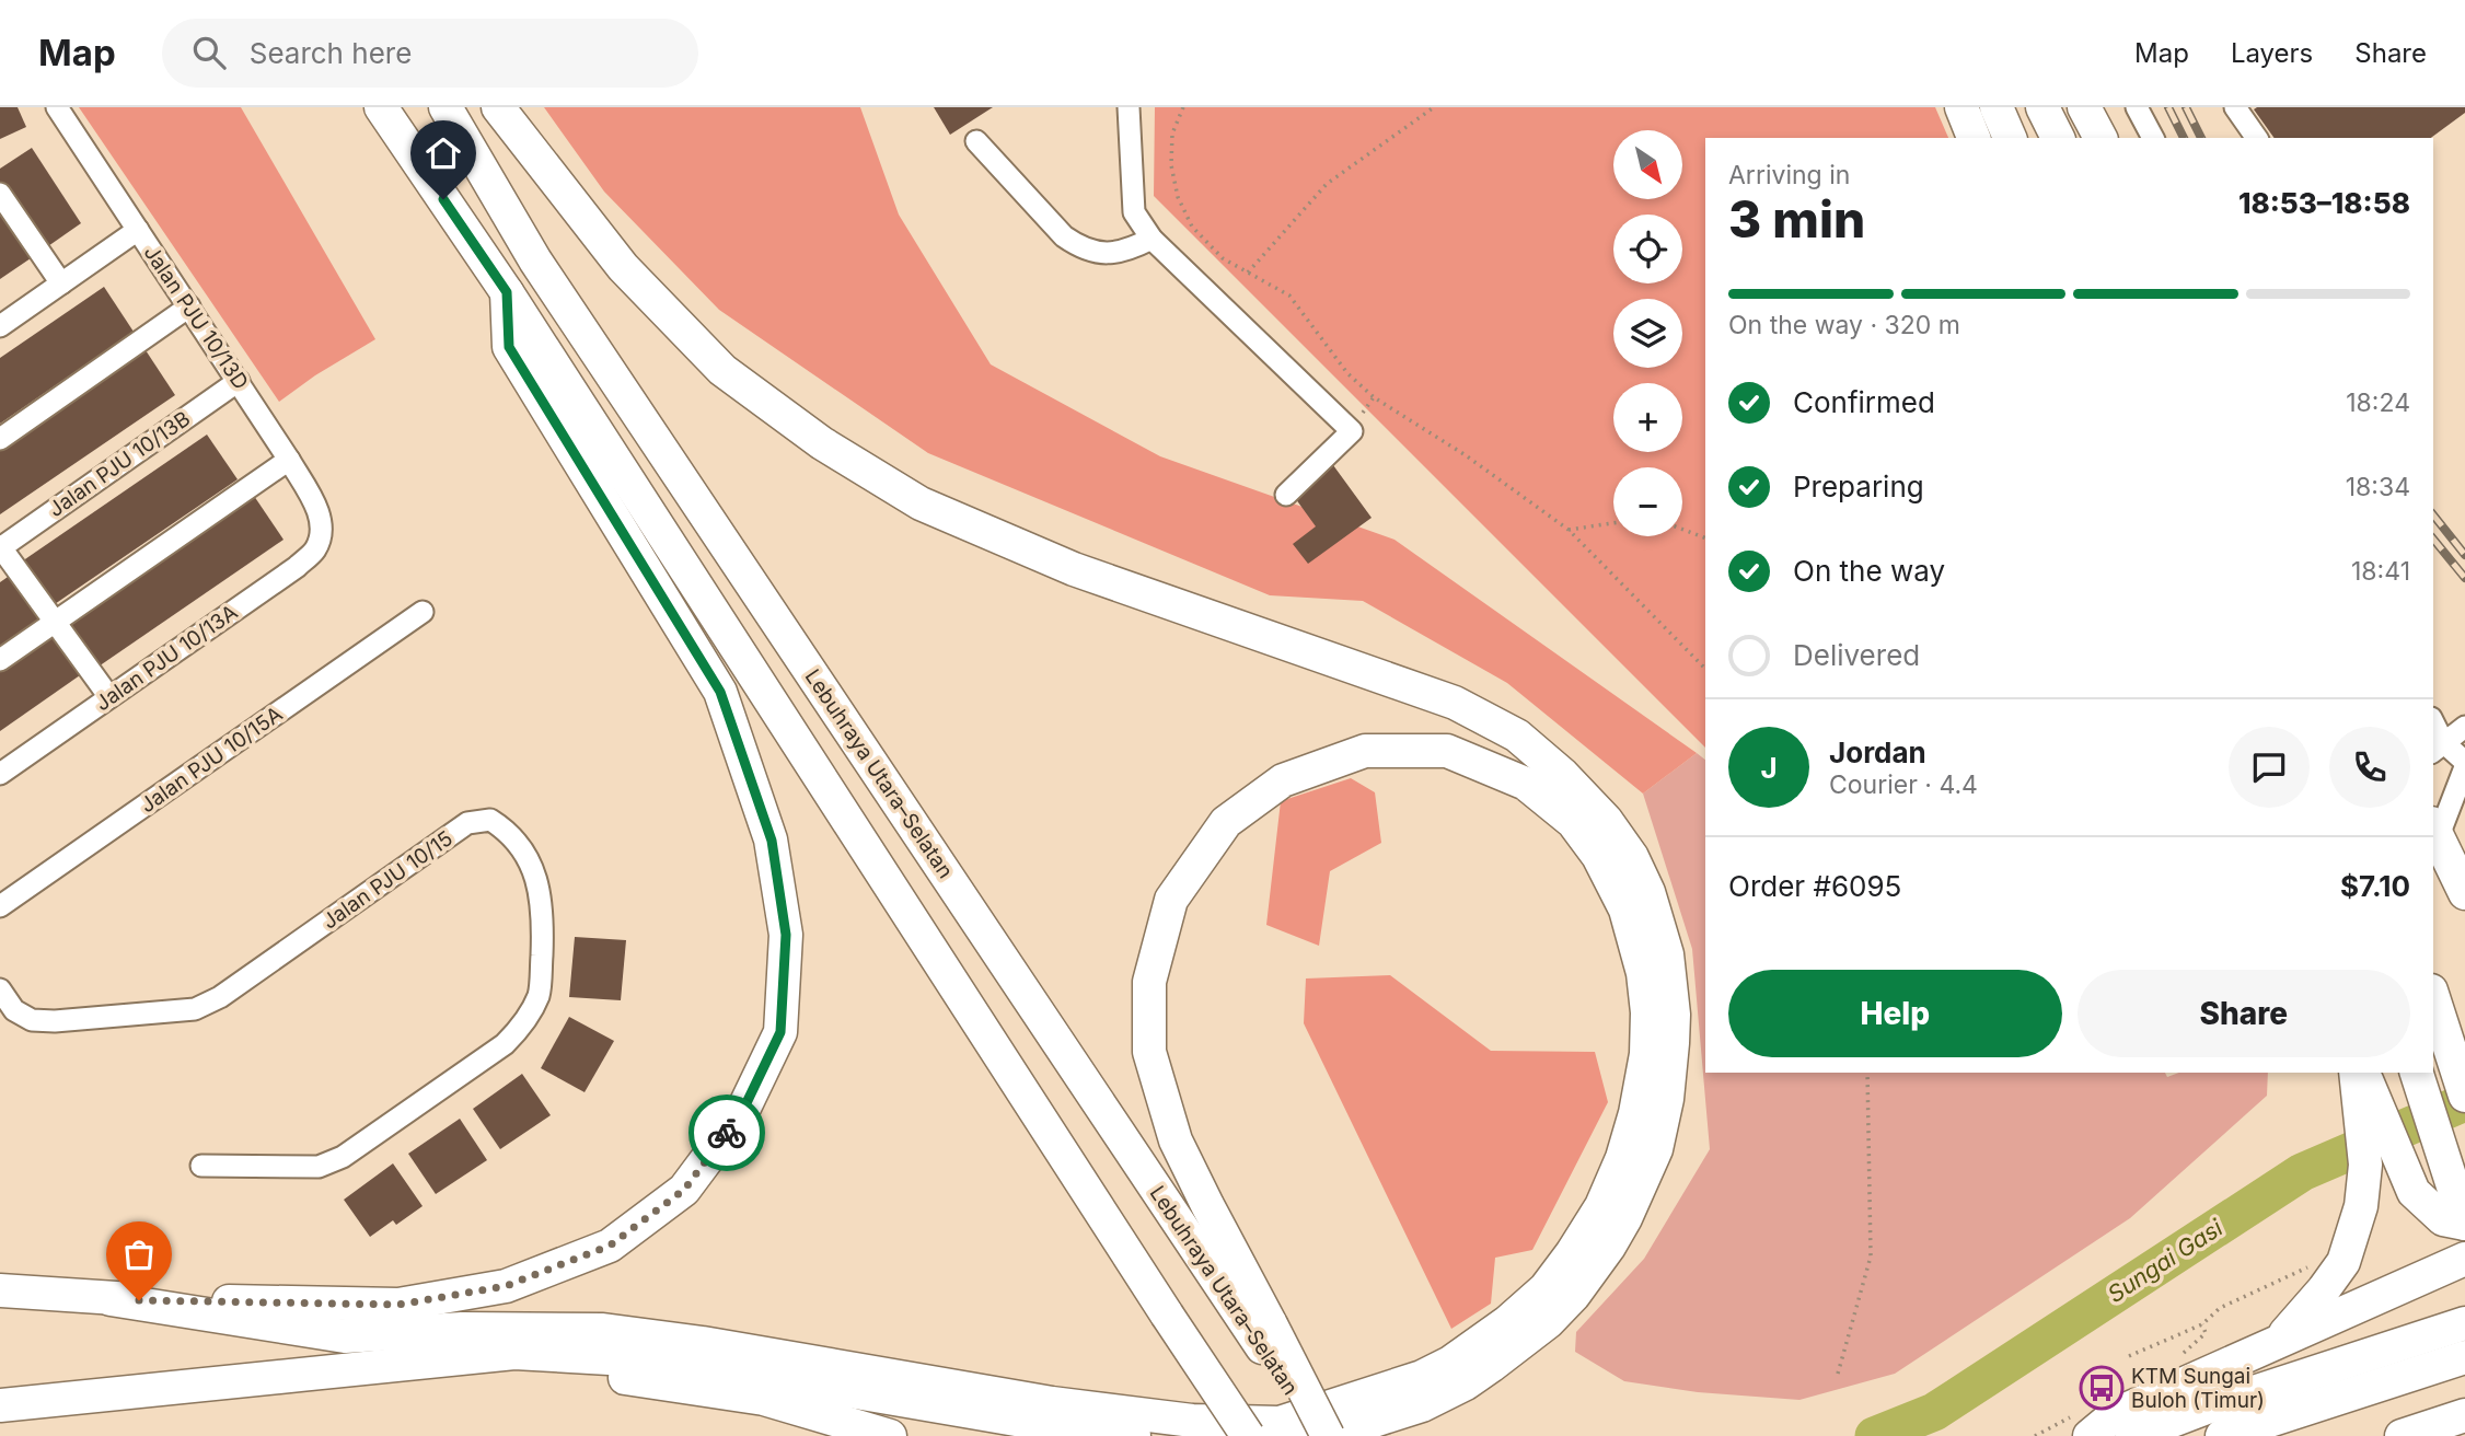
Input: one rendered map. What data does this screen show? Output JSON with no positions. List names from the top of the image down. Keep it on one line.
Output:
{"streets":{"highway":["Lebuhraya Utara–Selatan"],"street":["Jalan PJU 10/13D","Jalan PJU 10/13B","Jalan PJU 10/13A","Jalan PJU 10/15A","Jalan PJU 10/15"]},"crossings":[["Jalan PJU 10/13D","Jalan PJU 10/13B"],["Jalan PJU 10/13D","Jalan PJU 10/13A"]],"water":["Sungai Gasi"],"places":{"bus stop":["KTM Sungai Buloh (Timur)"]},"north":"bottom right","page":{"header":"Map","search":"Search here","nav":["Map","Layers","Share"],"map_buttons":["+","−"],"heading":["3 min","Arriving in","18:53–18:58"],"panel":["Jordan","Courier · 4.4","Order #6095","$7.10"],"bar":"On the way · 320 m","list":[["Confirmed","18:24"],["Preparing","18:34"],["On the way","18:41"],"Delivered"],"round":"J","buttons":["Help","Share"]}}
